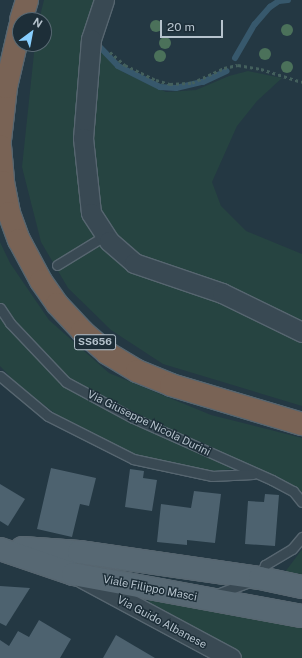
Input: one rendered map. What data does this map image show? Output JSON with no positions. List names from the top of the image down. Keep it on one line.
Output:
{"streets":{"highway":["SS656"],"main road":["Viale Filippo Masci"],"street":["Via Guido Albanese"],"lane":["Via Giuseppe Nicola Durini"]},"crossings":[["Viale Filippo Masci","Via Guido Albanese"]],"scale_bar":"20 m","north":"top right"}
